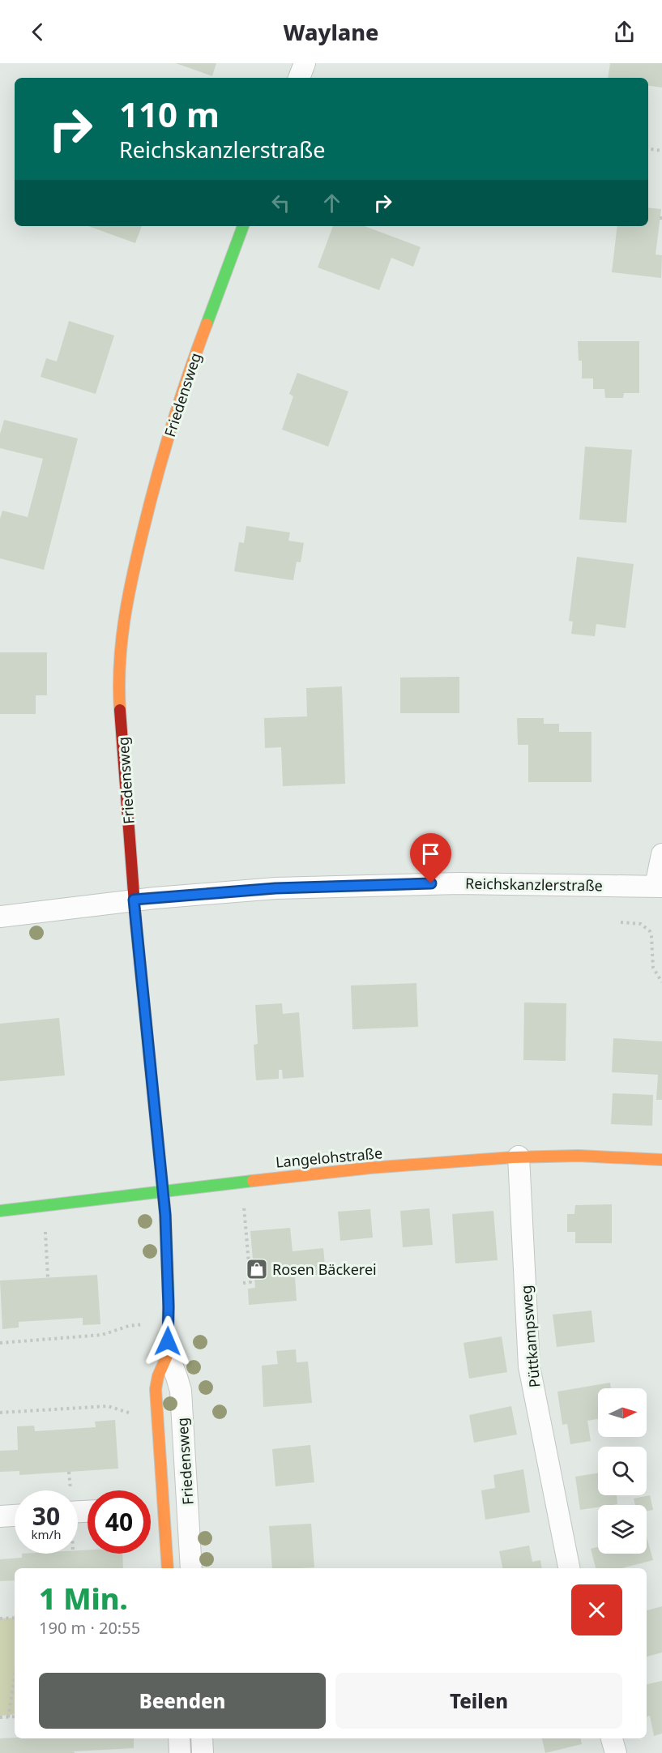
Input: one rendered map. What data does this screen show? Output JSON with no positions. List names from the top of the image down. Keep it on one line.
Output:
{"streets":{"street":["Friedensweg","Reichskanzlerstraße","Langelohstraße","Püttkampsweg"]},"crossings":[["Friedensweg","Reichskanzlerstraße"],["Friedensweg","Langelohstraße"],["Langelohstraße","Püttkampsweg"]],"places":{"shop":["Rosen Bäckerei"]},"north":"right","page":{"header":"Waylane","turn":["110 m","Reichskanzlerstraße"],"speed":"30 km/h","limit":"40","heading":["1 Min.","190 m · 20:55"],"buttons":["Beenden","Teilen"]}}
